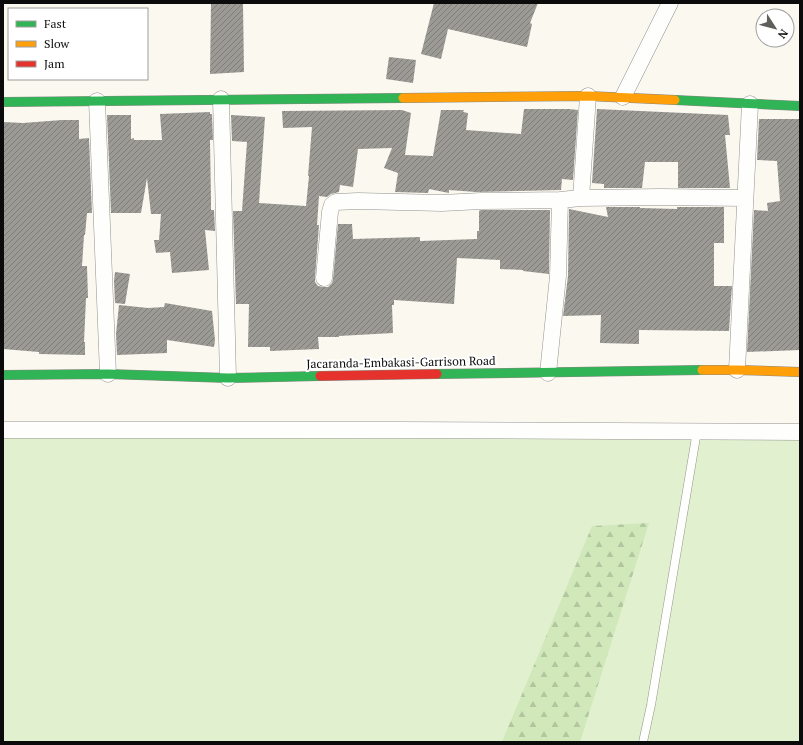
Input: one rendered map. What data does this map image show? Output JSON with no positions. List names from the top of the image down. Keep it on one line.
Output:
{"streets":{"street":["Jacaranda-Embakasi-Garrison Road"]},"legend":["Fast","Slow","Jam"],"north":"bottom right"}
